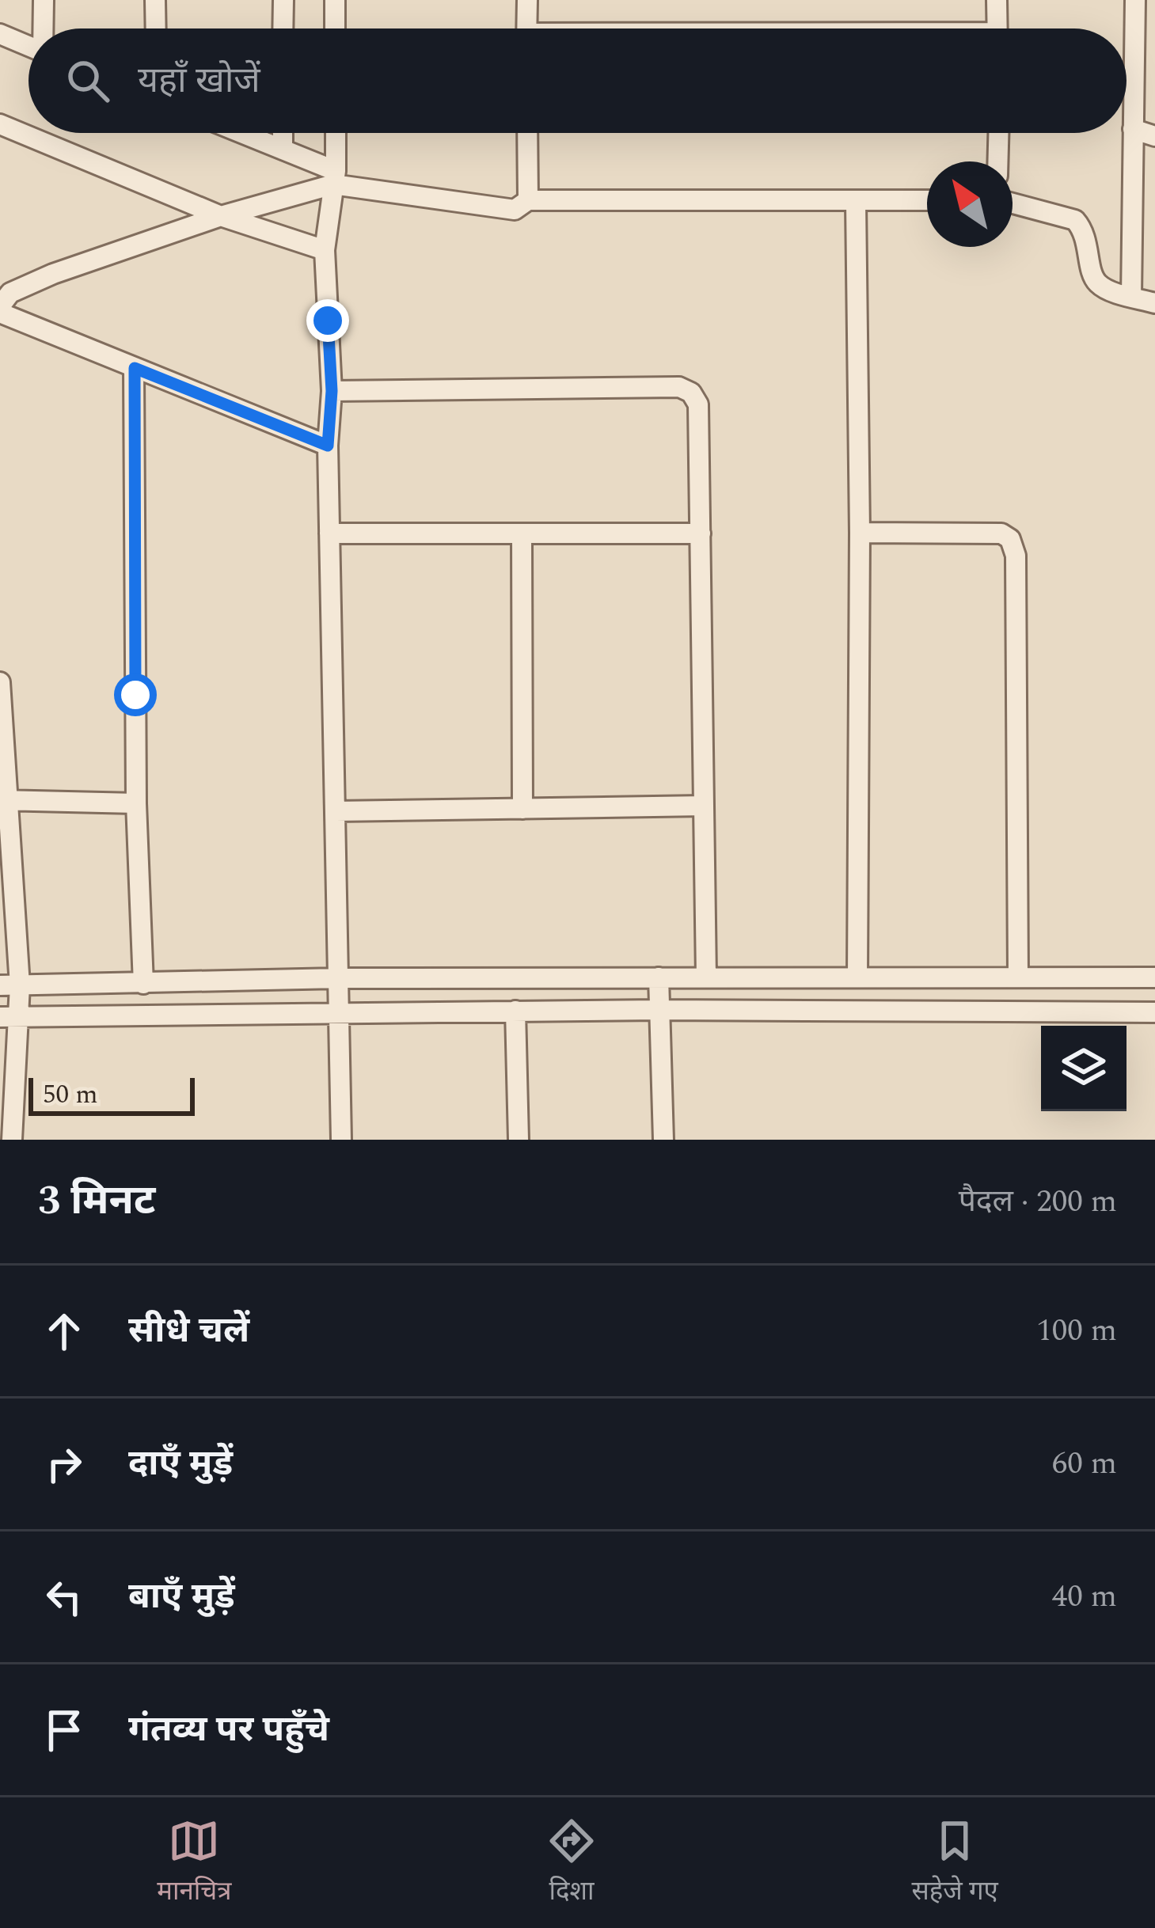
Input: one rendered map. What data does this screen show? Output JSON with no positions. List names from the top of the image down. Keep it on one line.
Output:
{"scale_bar":"50 m","north":"top left","page":{"search":"यहाँ खोजें","scale":"50 m","heading":["3 मिनट","पैदल · 200 m"],"list":[["सीधे चलें","100 m"],["दाएँ मुड़ें","60 m"],["बाएँ मुड़ें","40 m"],"गंतव्य पर पहुँचे"],"nav":["मानचित्र","दिशा","सहेजे गए"]}}
